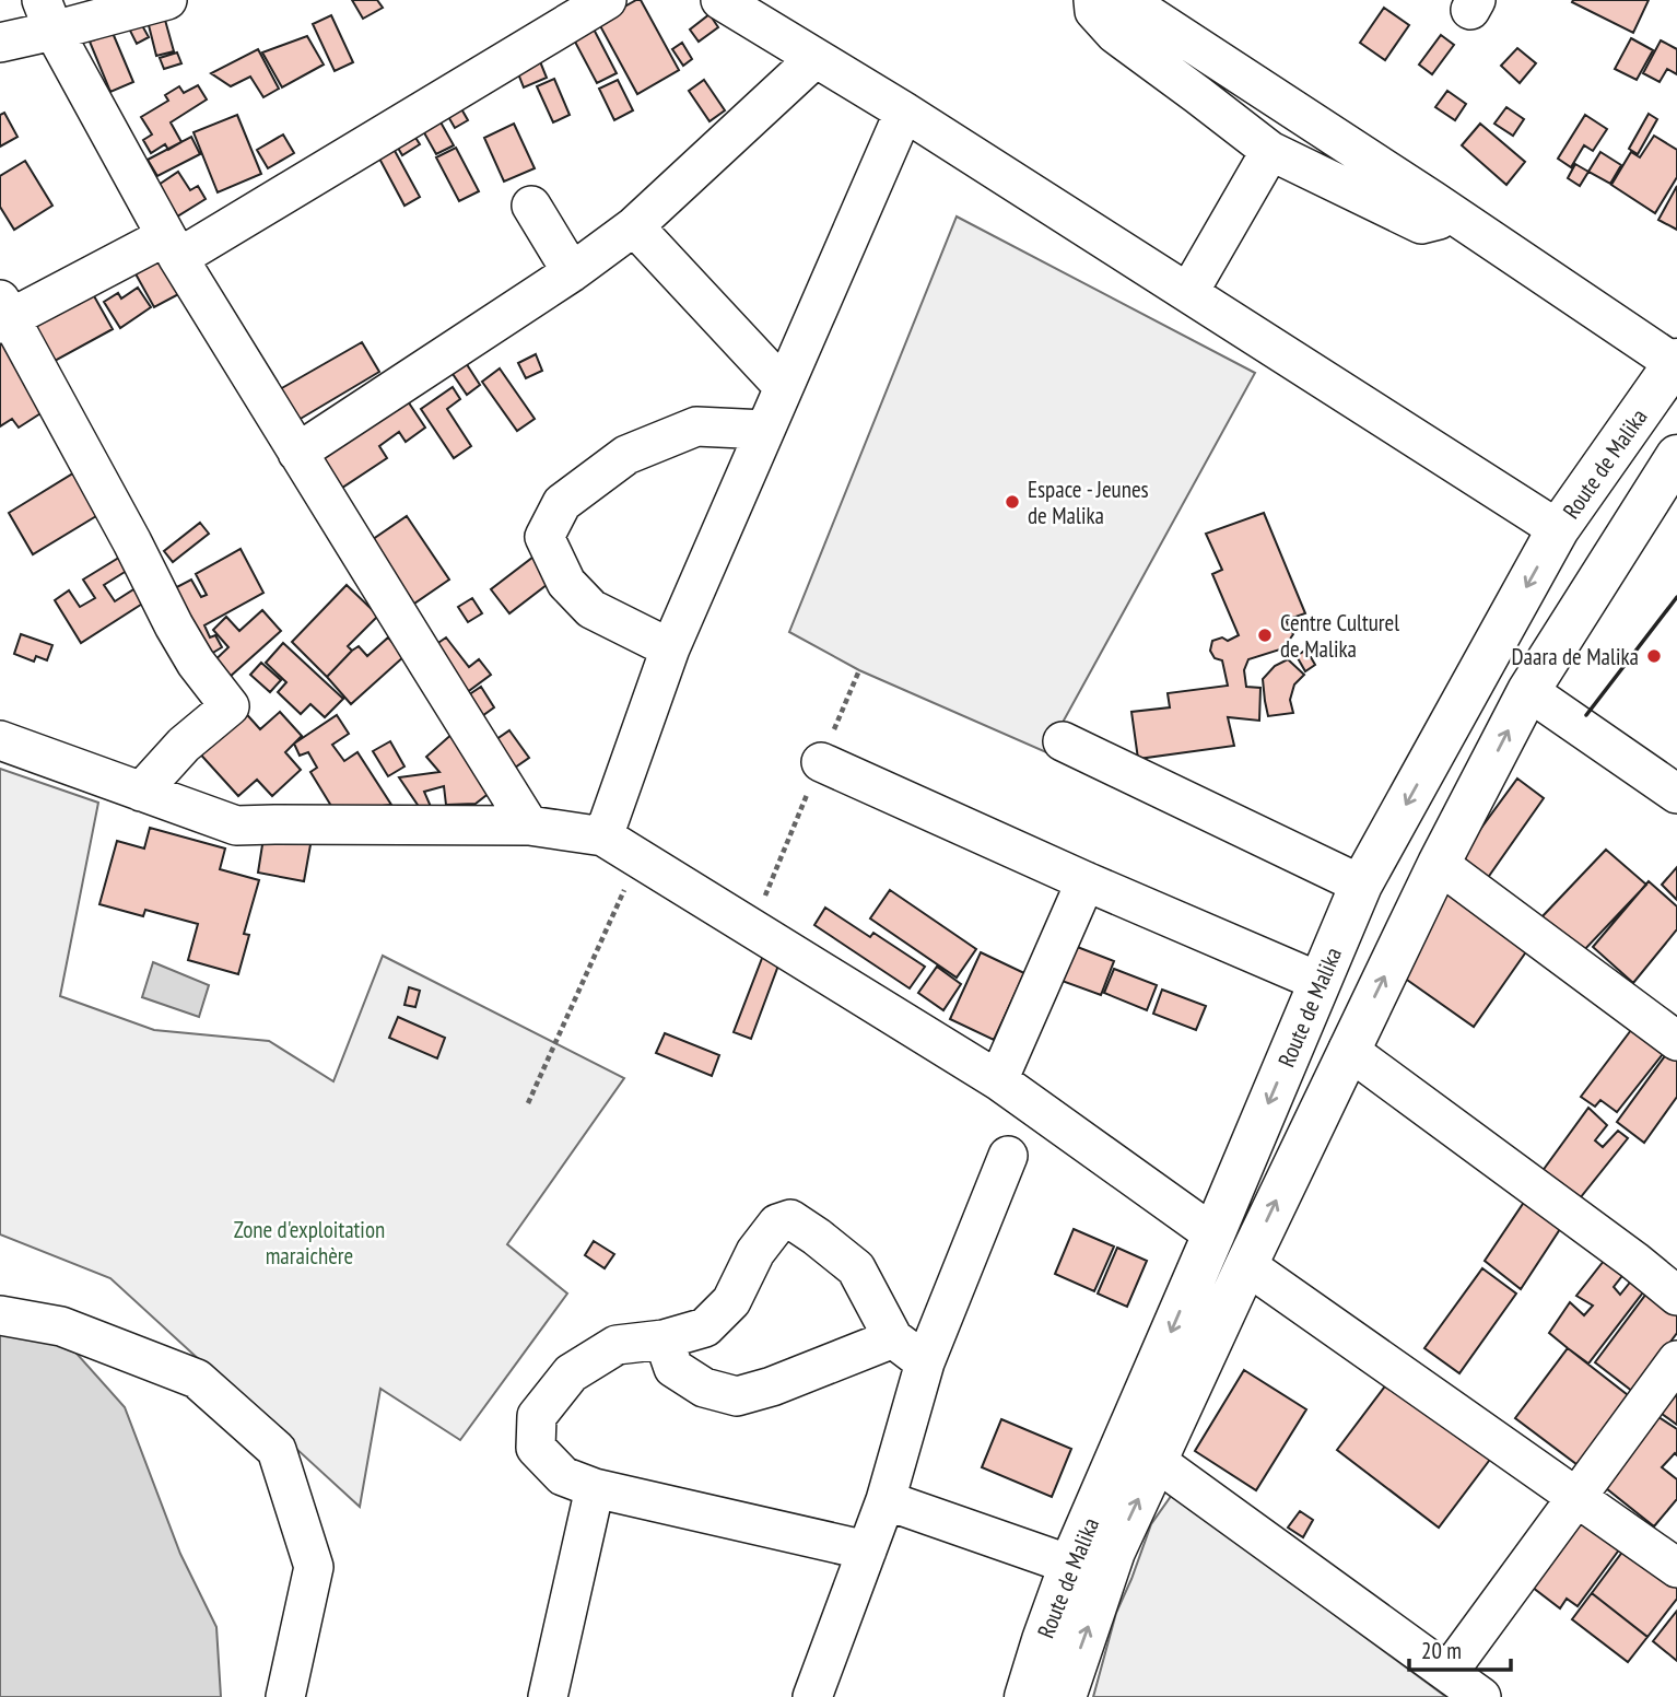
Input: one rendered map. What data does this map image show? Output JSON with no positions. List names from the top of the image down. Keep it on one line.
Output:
{"streets":{"main road":["Route de Malika"]},"parks":["Zone d'exploitation maraichère"],"places":["Espace - Jeunes de Malika","Centre Culturel de Malika","Daara de Malika"],"scale_bar":"20 m"}
